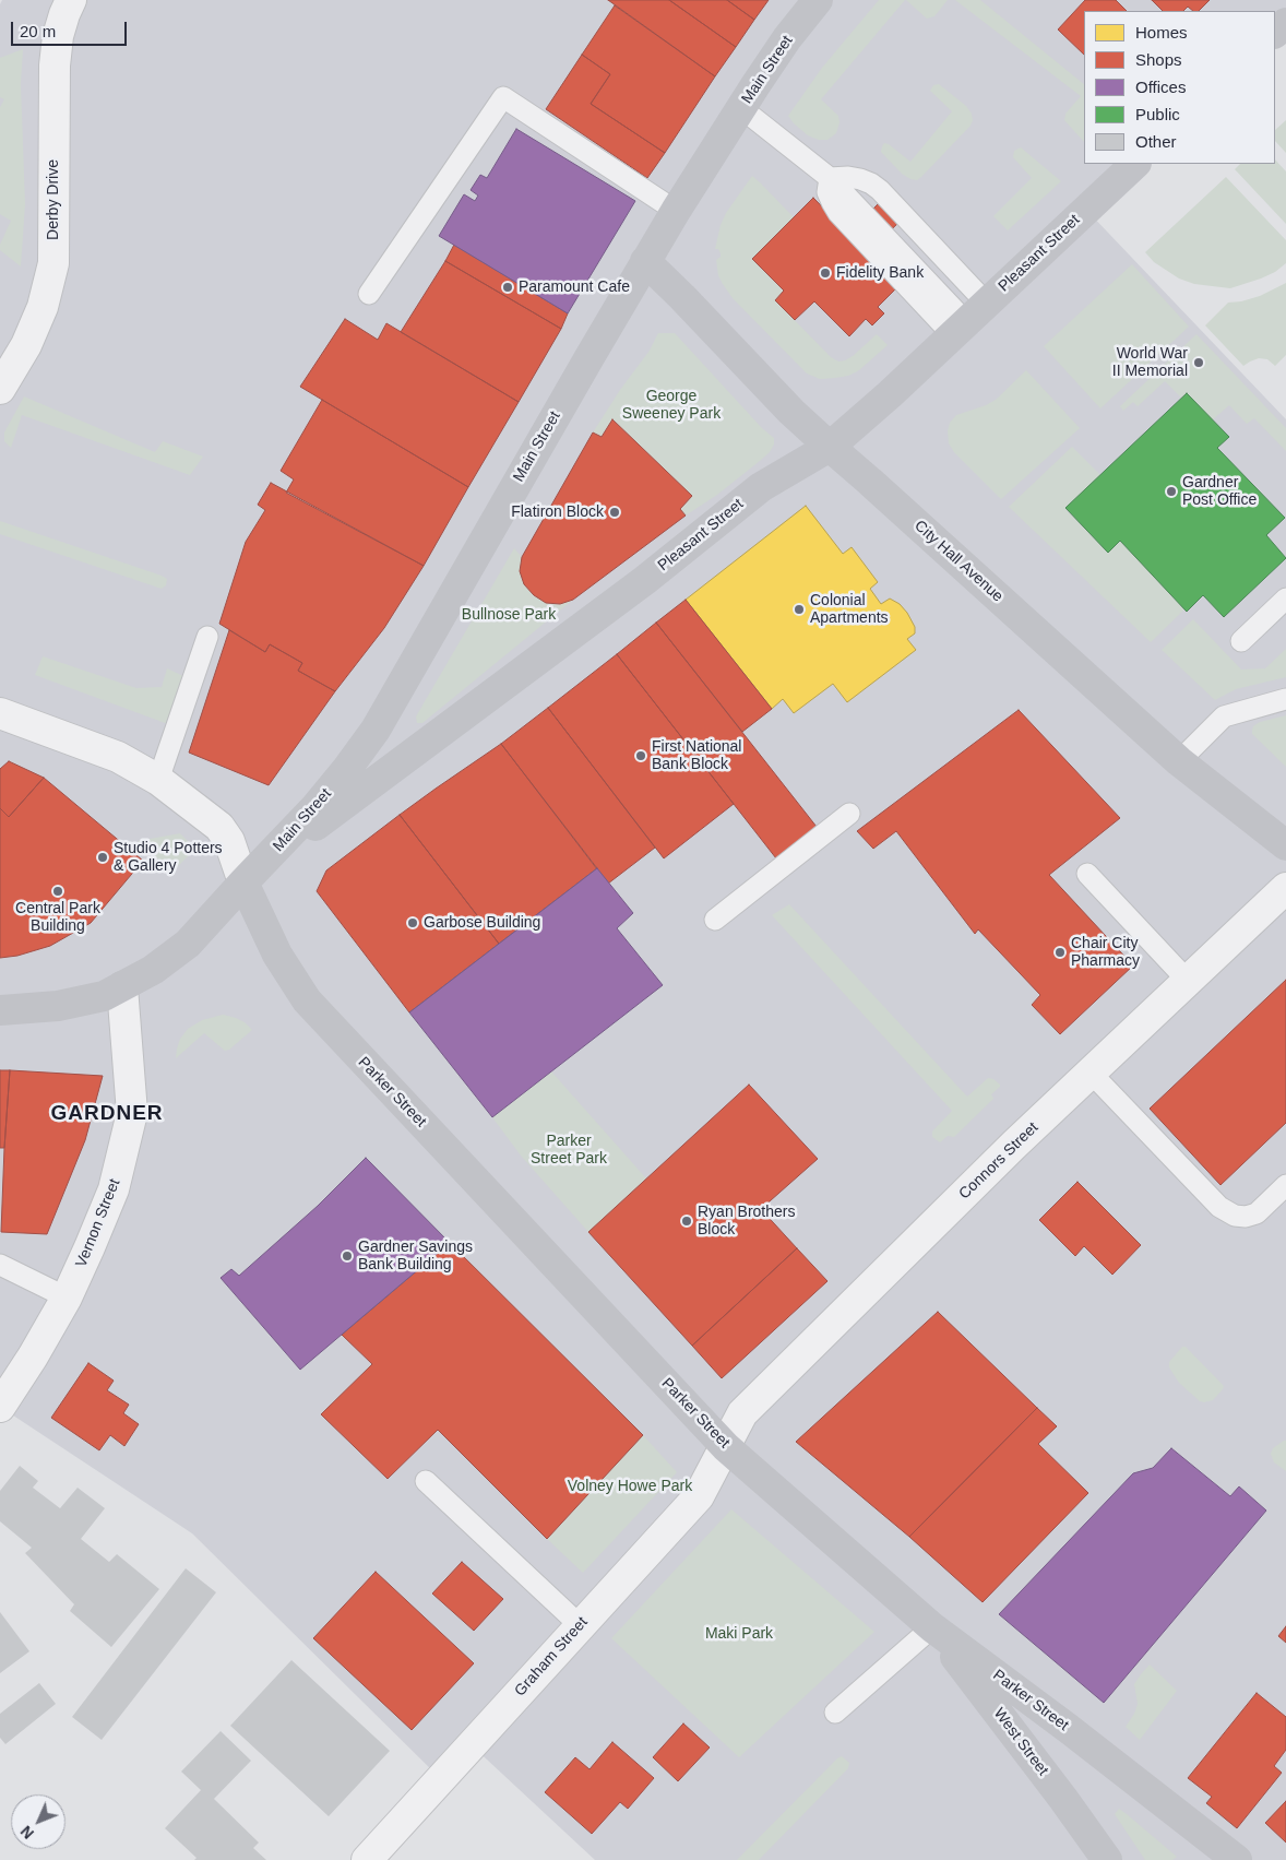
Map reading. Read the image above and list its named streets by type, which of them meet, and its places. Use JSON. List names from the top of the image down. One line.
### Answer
{"streets":{"main road":["Main Street","Pleasant Street","City Hall Avenue","Parker Street","West Street"],"street":["Derby Drive","Connors Street","Vernon Street","Graham Street"]},"crossings":[["Main Street","Pleasant Street"],["Main Street","City Hall Avenue"],["Main Street","Parker Street"],["Pleasant Street","City Hall Avenue"],["Pleasant Street","Parker Street"],["Parker Street","Connors Street"],["Parker Street","Graham Street"],["Parker Street","West Street"],["Connors Street","Graham Street"]],"districts":["GARDNER"],"parks":["George Sweeney Park","Bullnose Park","Parker Street Park","Volney Howe Park","Maki Park"],"places":["Fidelity Bank","Paramount Cafe","World War II Memorial","Gardner Post Office","Flatiron Block","Colonial Apartments","First National Bank Block","Studio 4 Potters & Gallery","Central Park Building","Garbose Building","Chair City Pharmacy","Ryan Brothers Block","Gardner Savings Bank Building"],"legend":["Homes","Shops","Offices","Public","Other"],"scale_bar":"20 m","north":"bottom left"}
